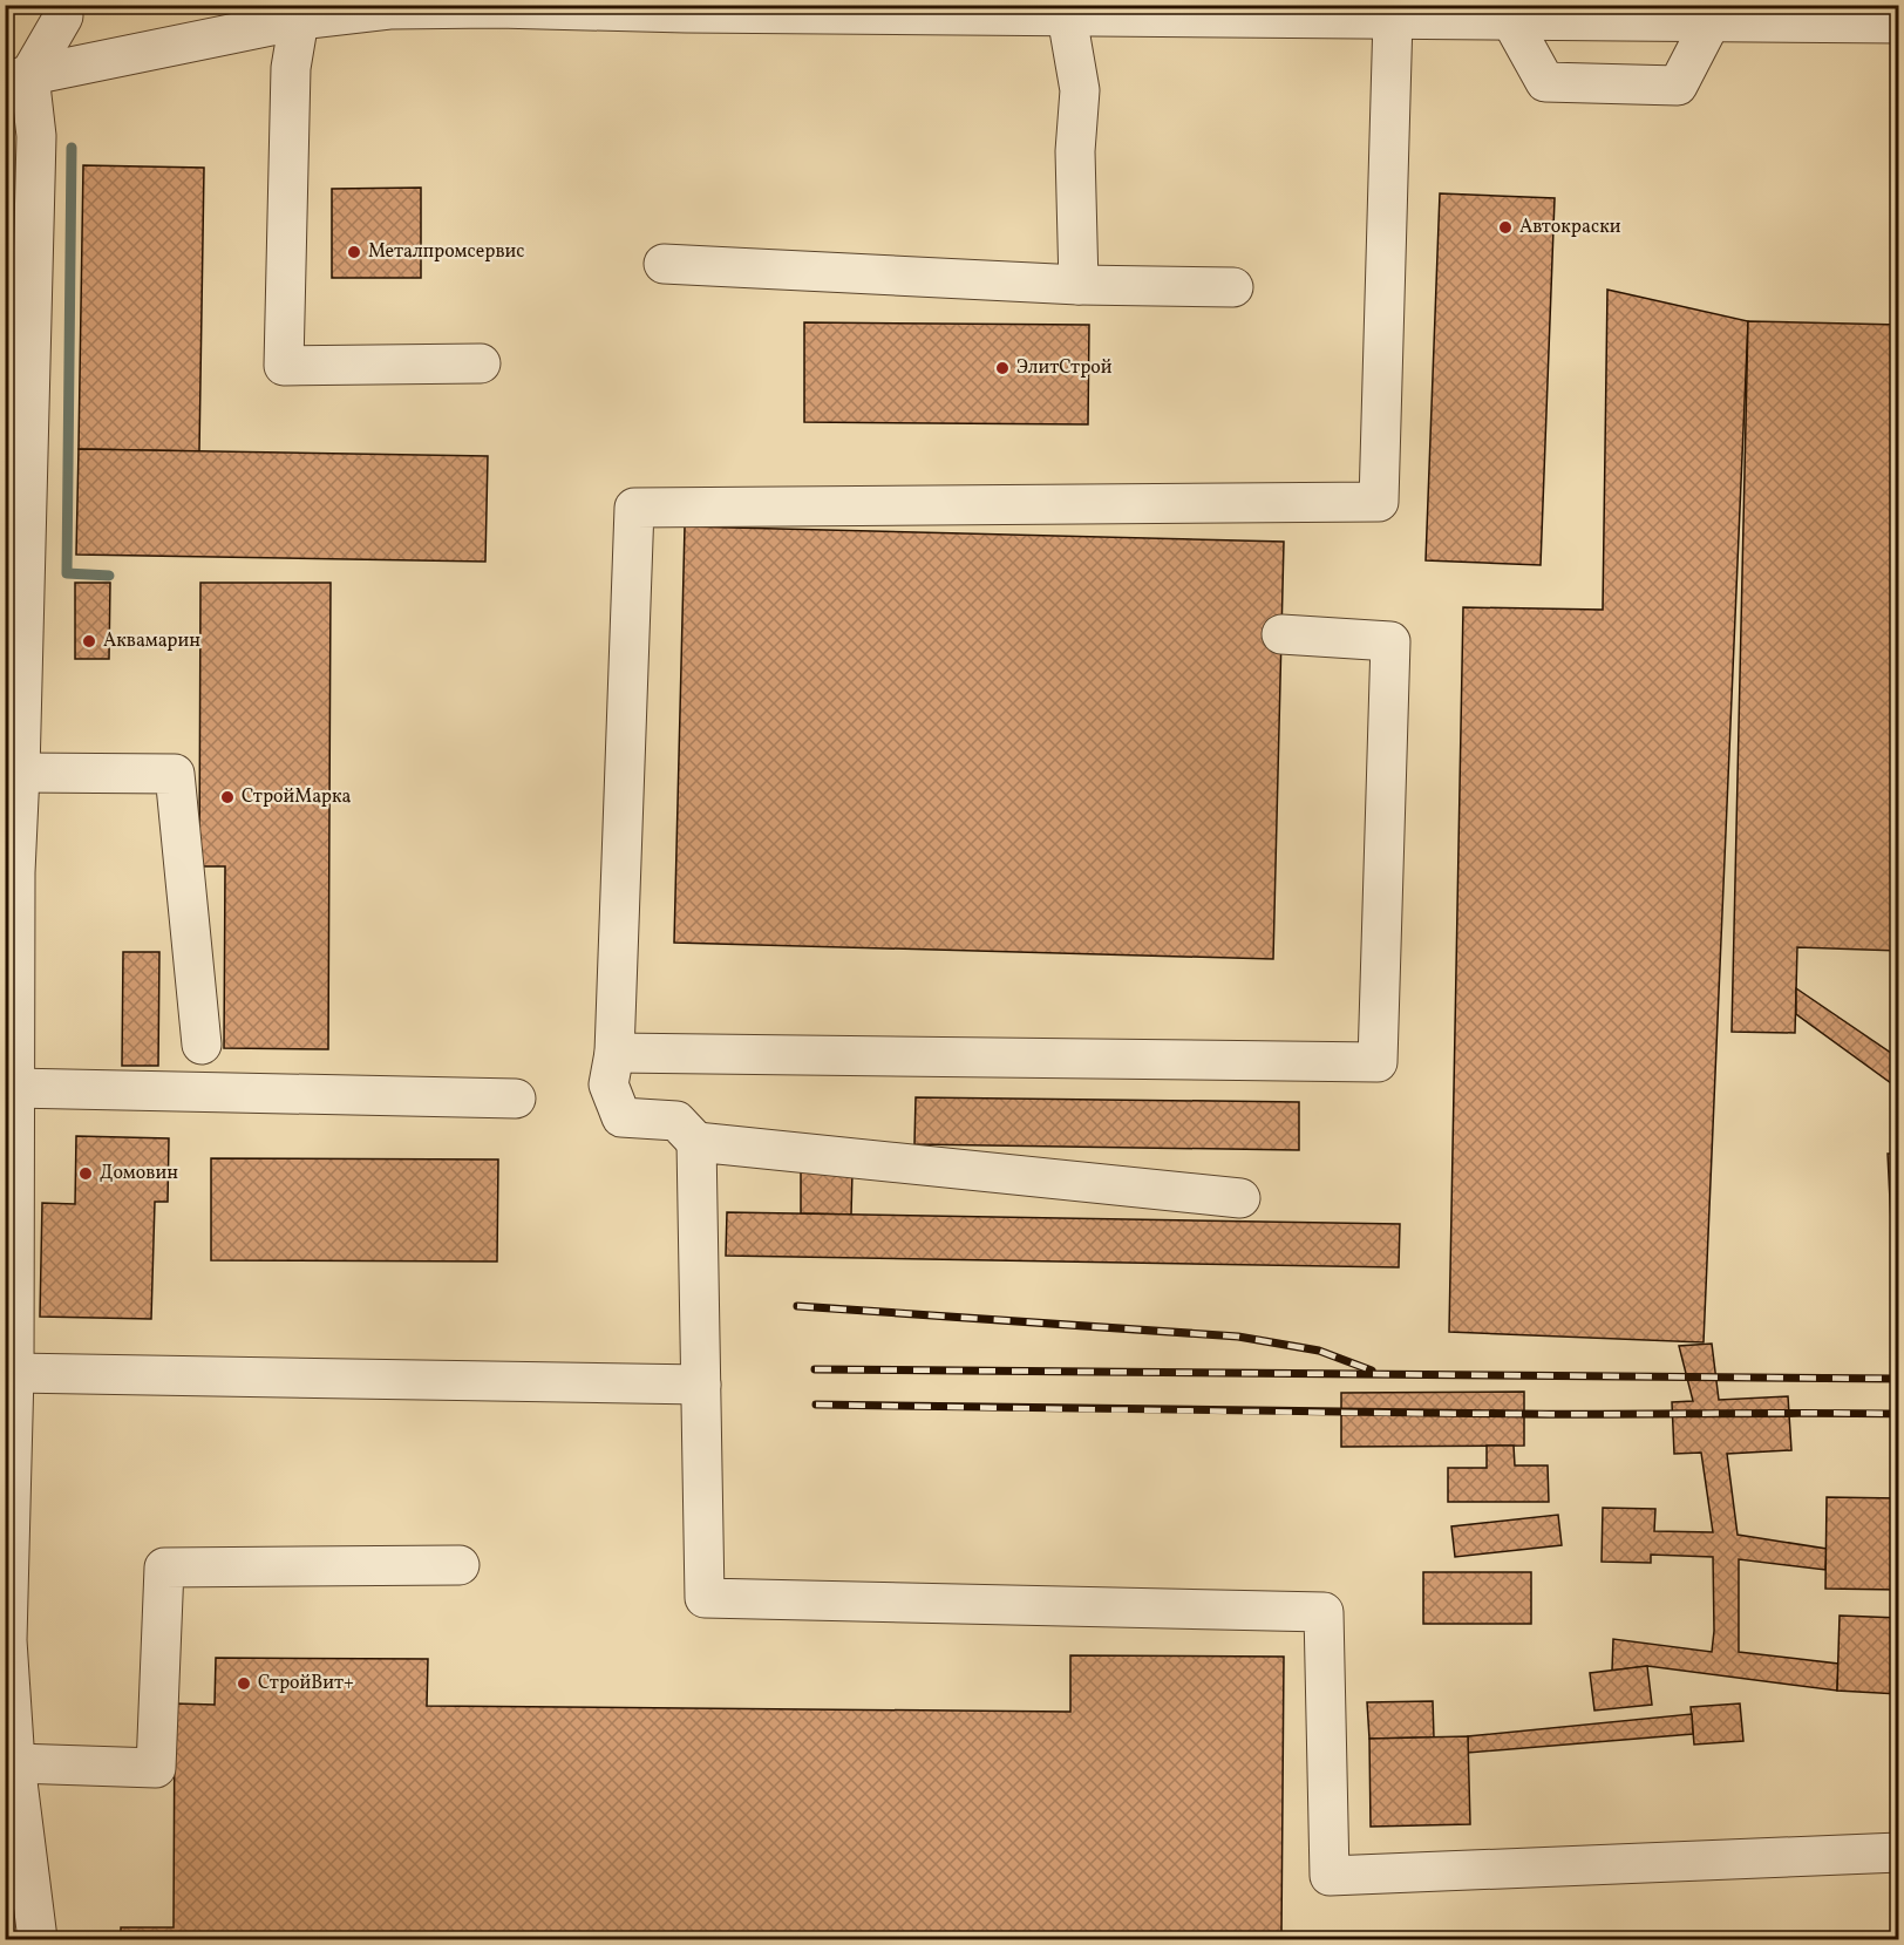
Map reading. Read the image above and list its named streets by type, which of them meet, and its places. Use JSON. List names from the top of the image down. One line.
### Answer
{"places":["Автокраски","Металпромсервис","ЭлитСтрой","Аквамарин","СтройМарка","Домовин","СтройВит+"]}
